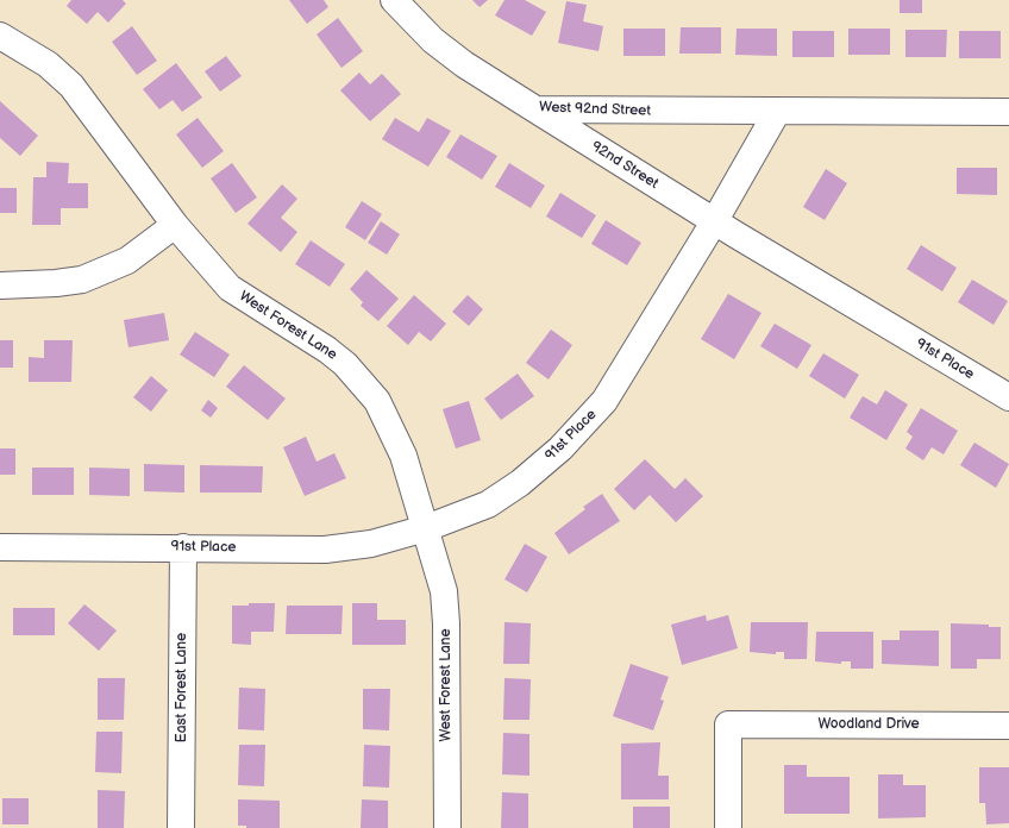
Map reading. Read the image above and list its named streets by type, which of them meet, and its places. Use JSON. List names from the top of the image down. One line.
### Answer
{"streets":{"street":["West 92nd Street","92nd Street","West Forest Lane","91st Place","East Forest Lane","Woodland Drive"]},"crossings":[["West 92nd Street","92nd Street"],["92nd Street","91st Place"],["West Forest Lane","91st Place"],["91st Place","East Forest Lane"]]}
